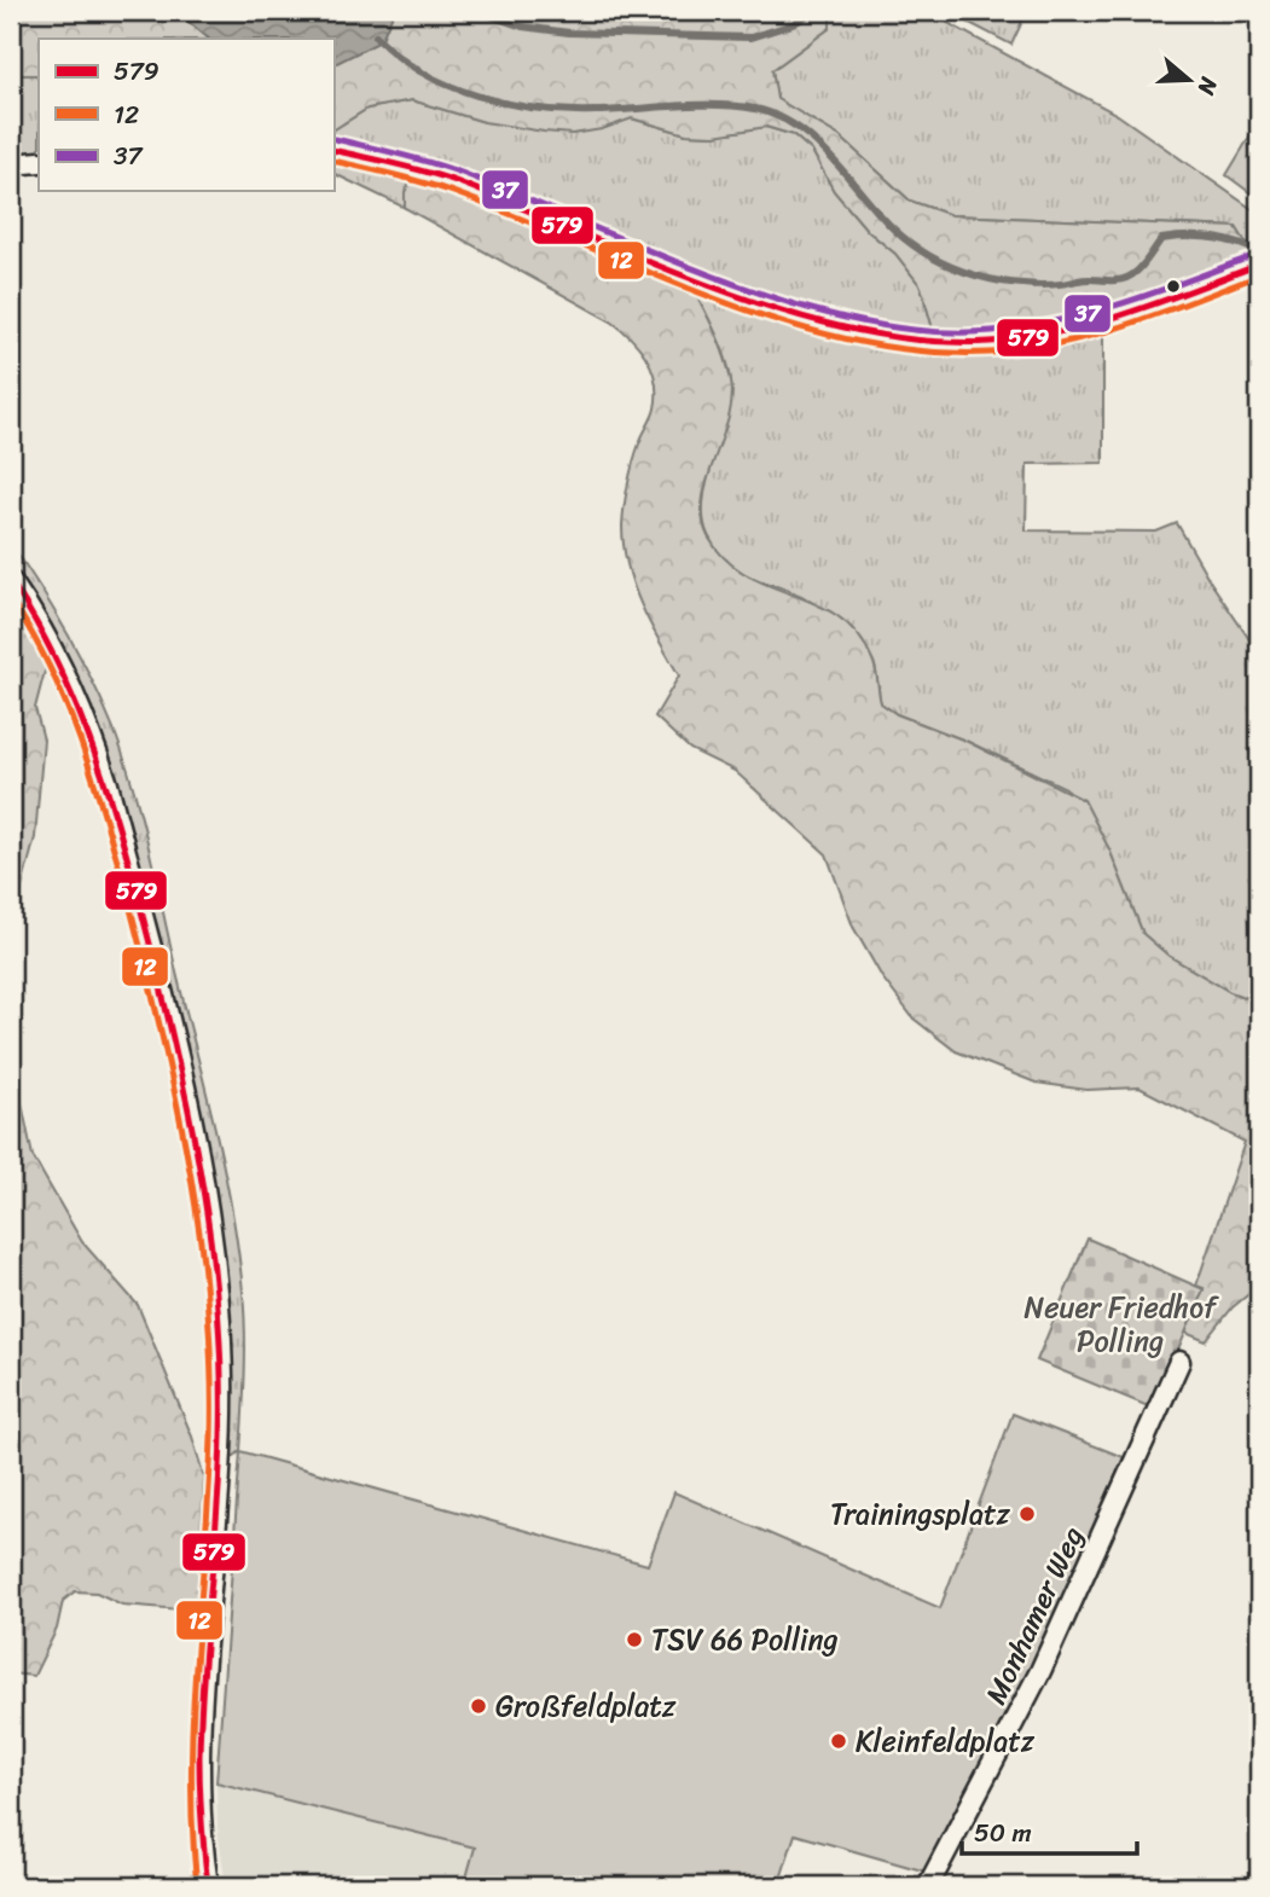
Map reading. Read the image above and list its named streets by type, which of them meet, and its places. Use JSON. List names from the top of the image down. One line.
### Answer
{"streets":{"street":["Monhamer Weg"]},"parks":["Neuer Friedhof Polling"],"places":["Trainingsplatz","TSV 66 Polling","Großfeldplatz","Kleinfeldplatz"],"lines":["transit line 37","transit line 579","transit line 12"],"legend":["579","12","37"],"scale_bar":"50 m","north":"right"}
